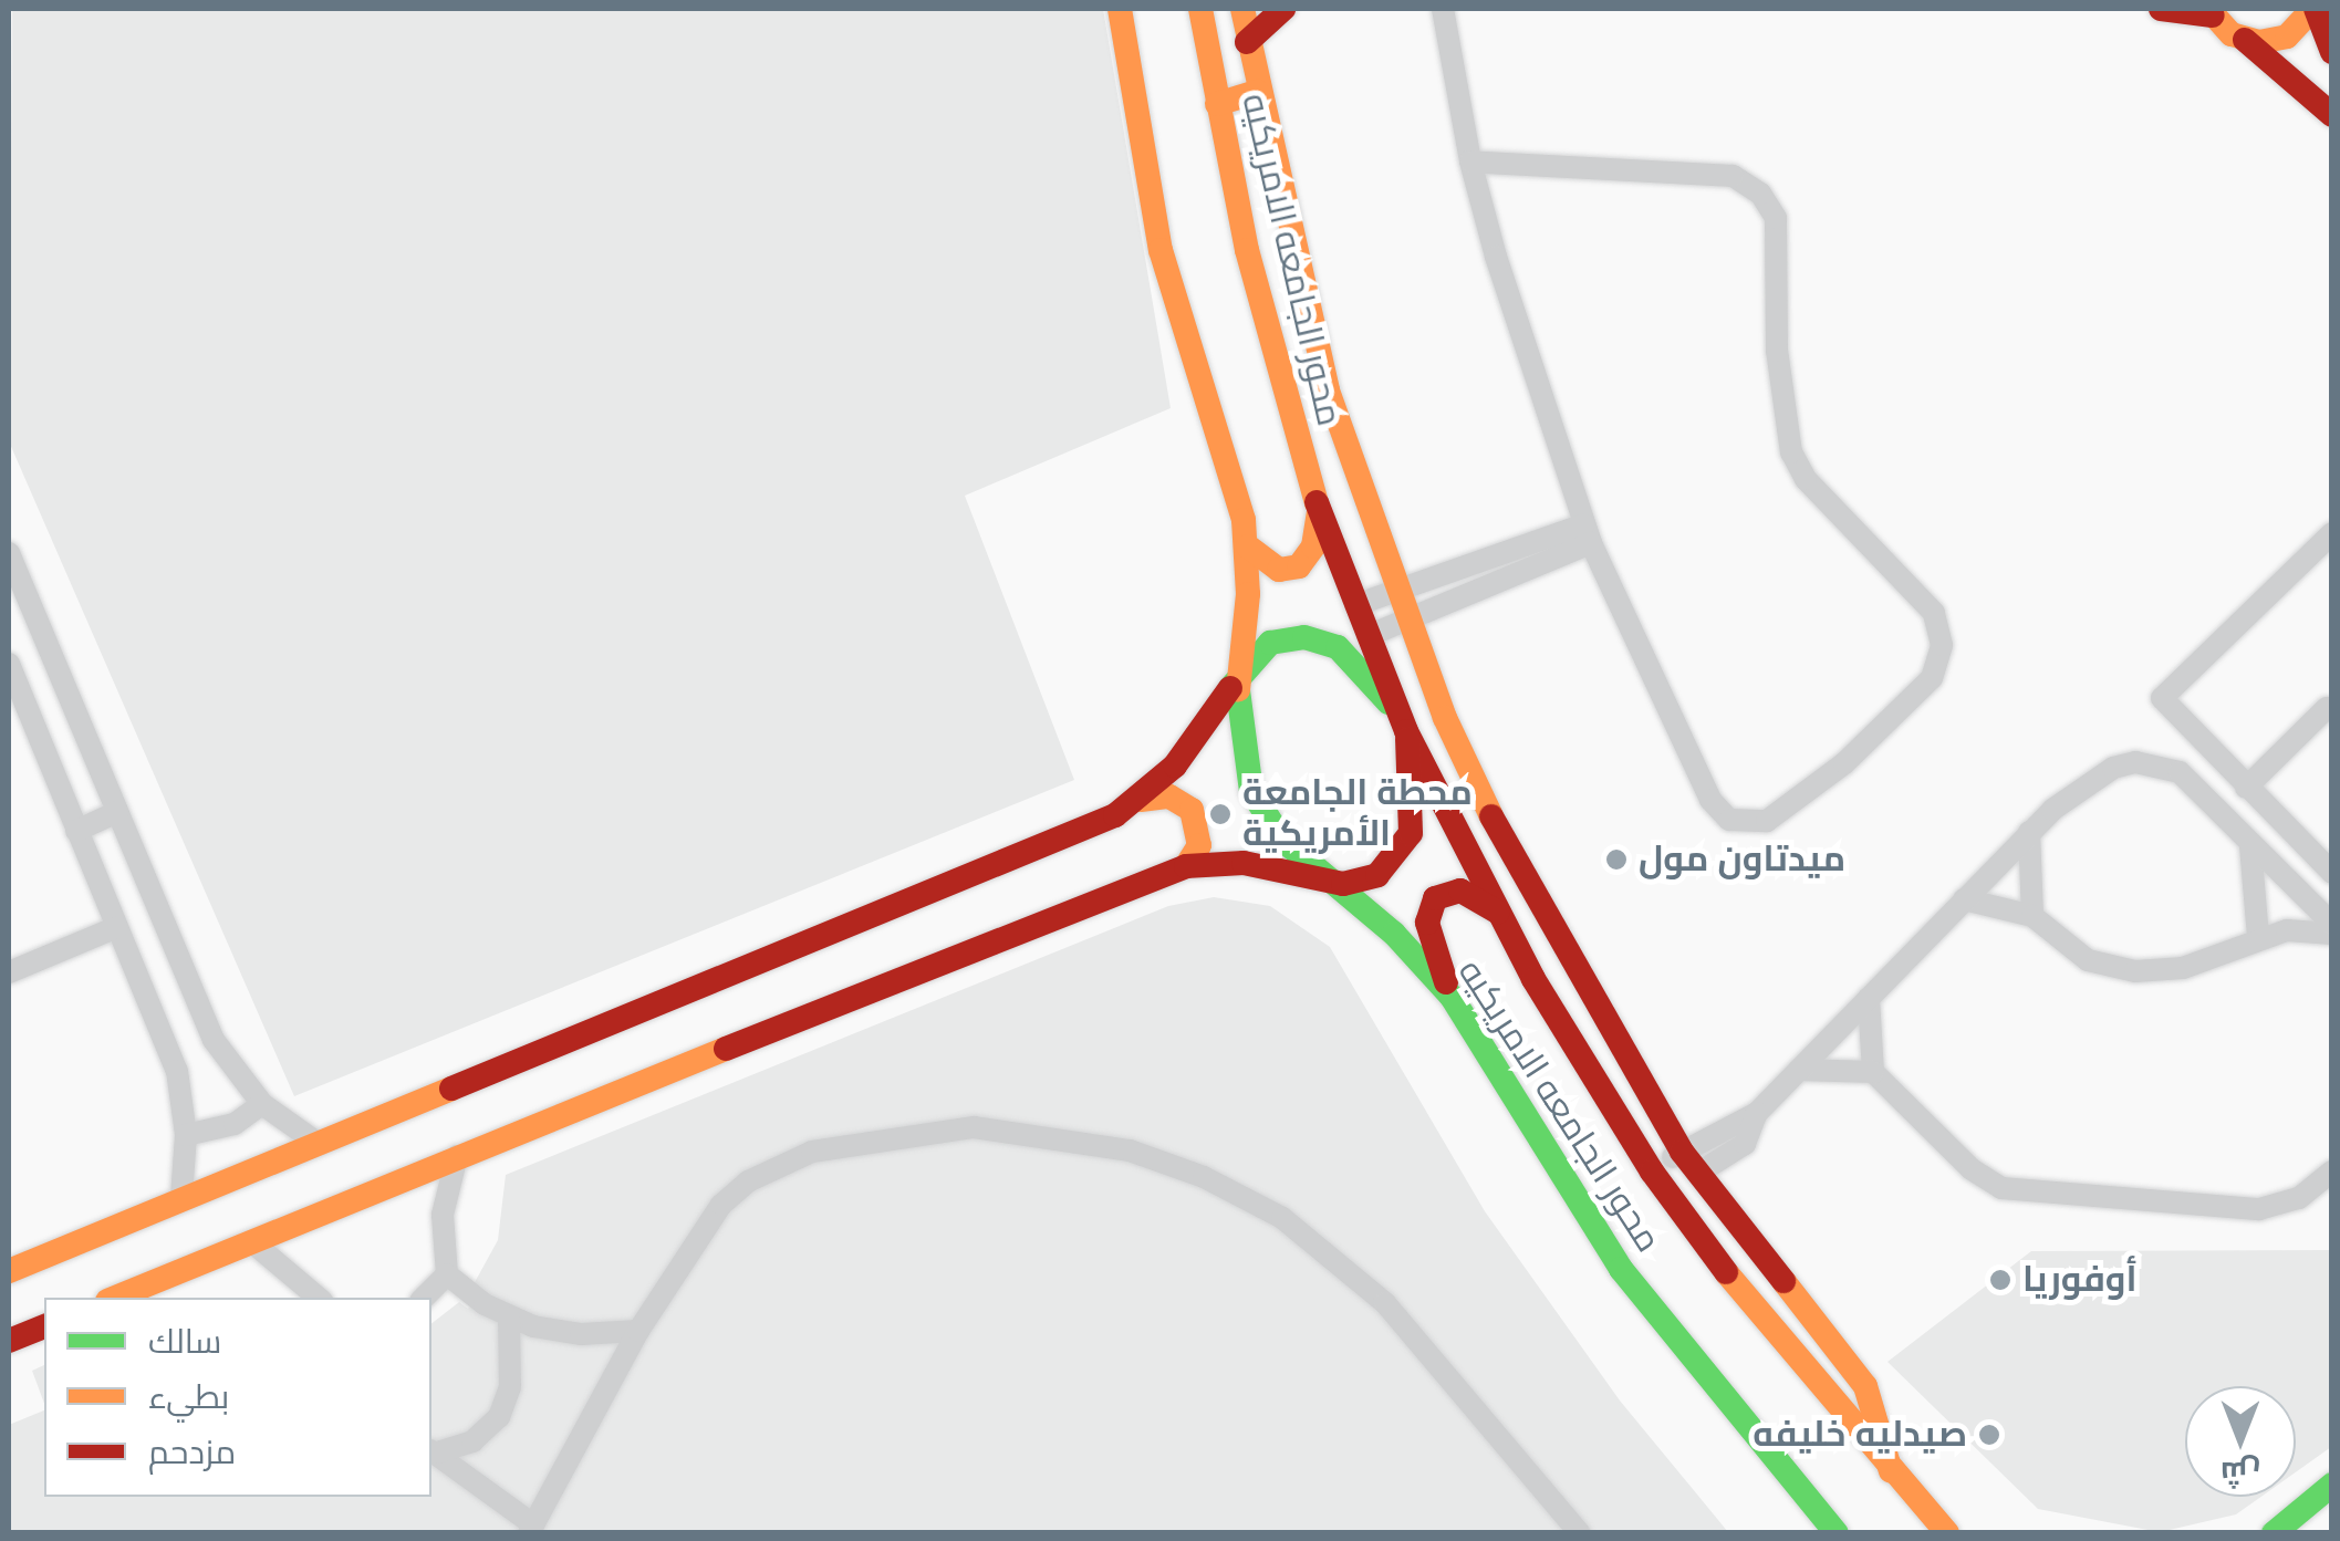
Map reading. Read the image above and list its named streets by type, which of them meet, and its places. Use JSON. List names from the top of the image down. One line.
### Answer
{"streets":{"main road":["محور الجامعه الامريكيه"]},"places":["محطة الجامعة الأمريكية","ميدتاون مول","أوفوريا","صيدليه خليفه"],"legend":["سالك","بطيء","مزدحم"],"north":"bottom"}
